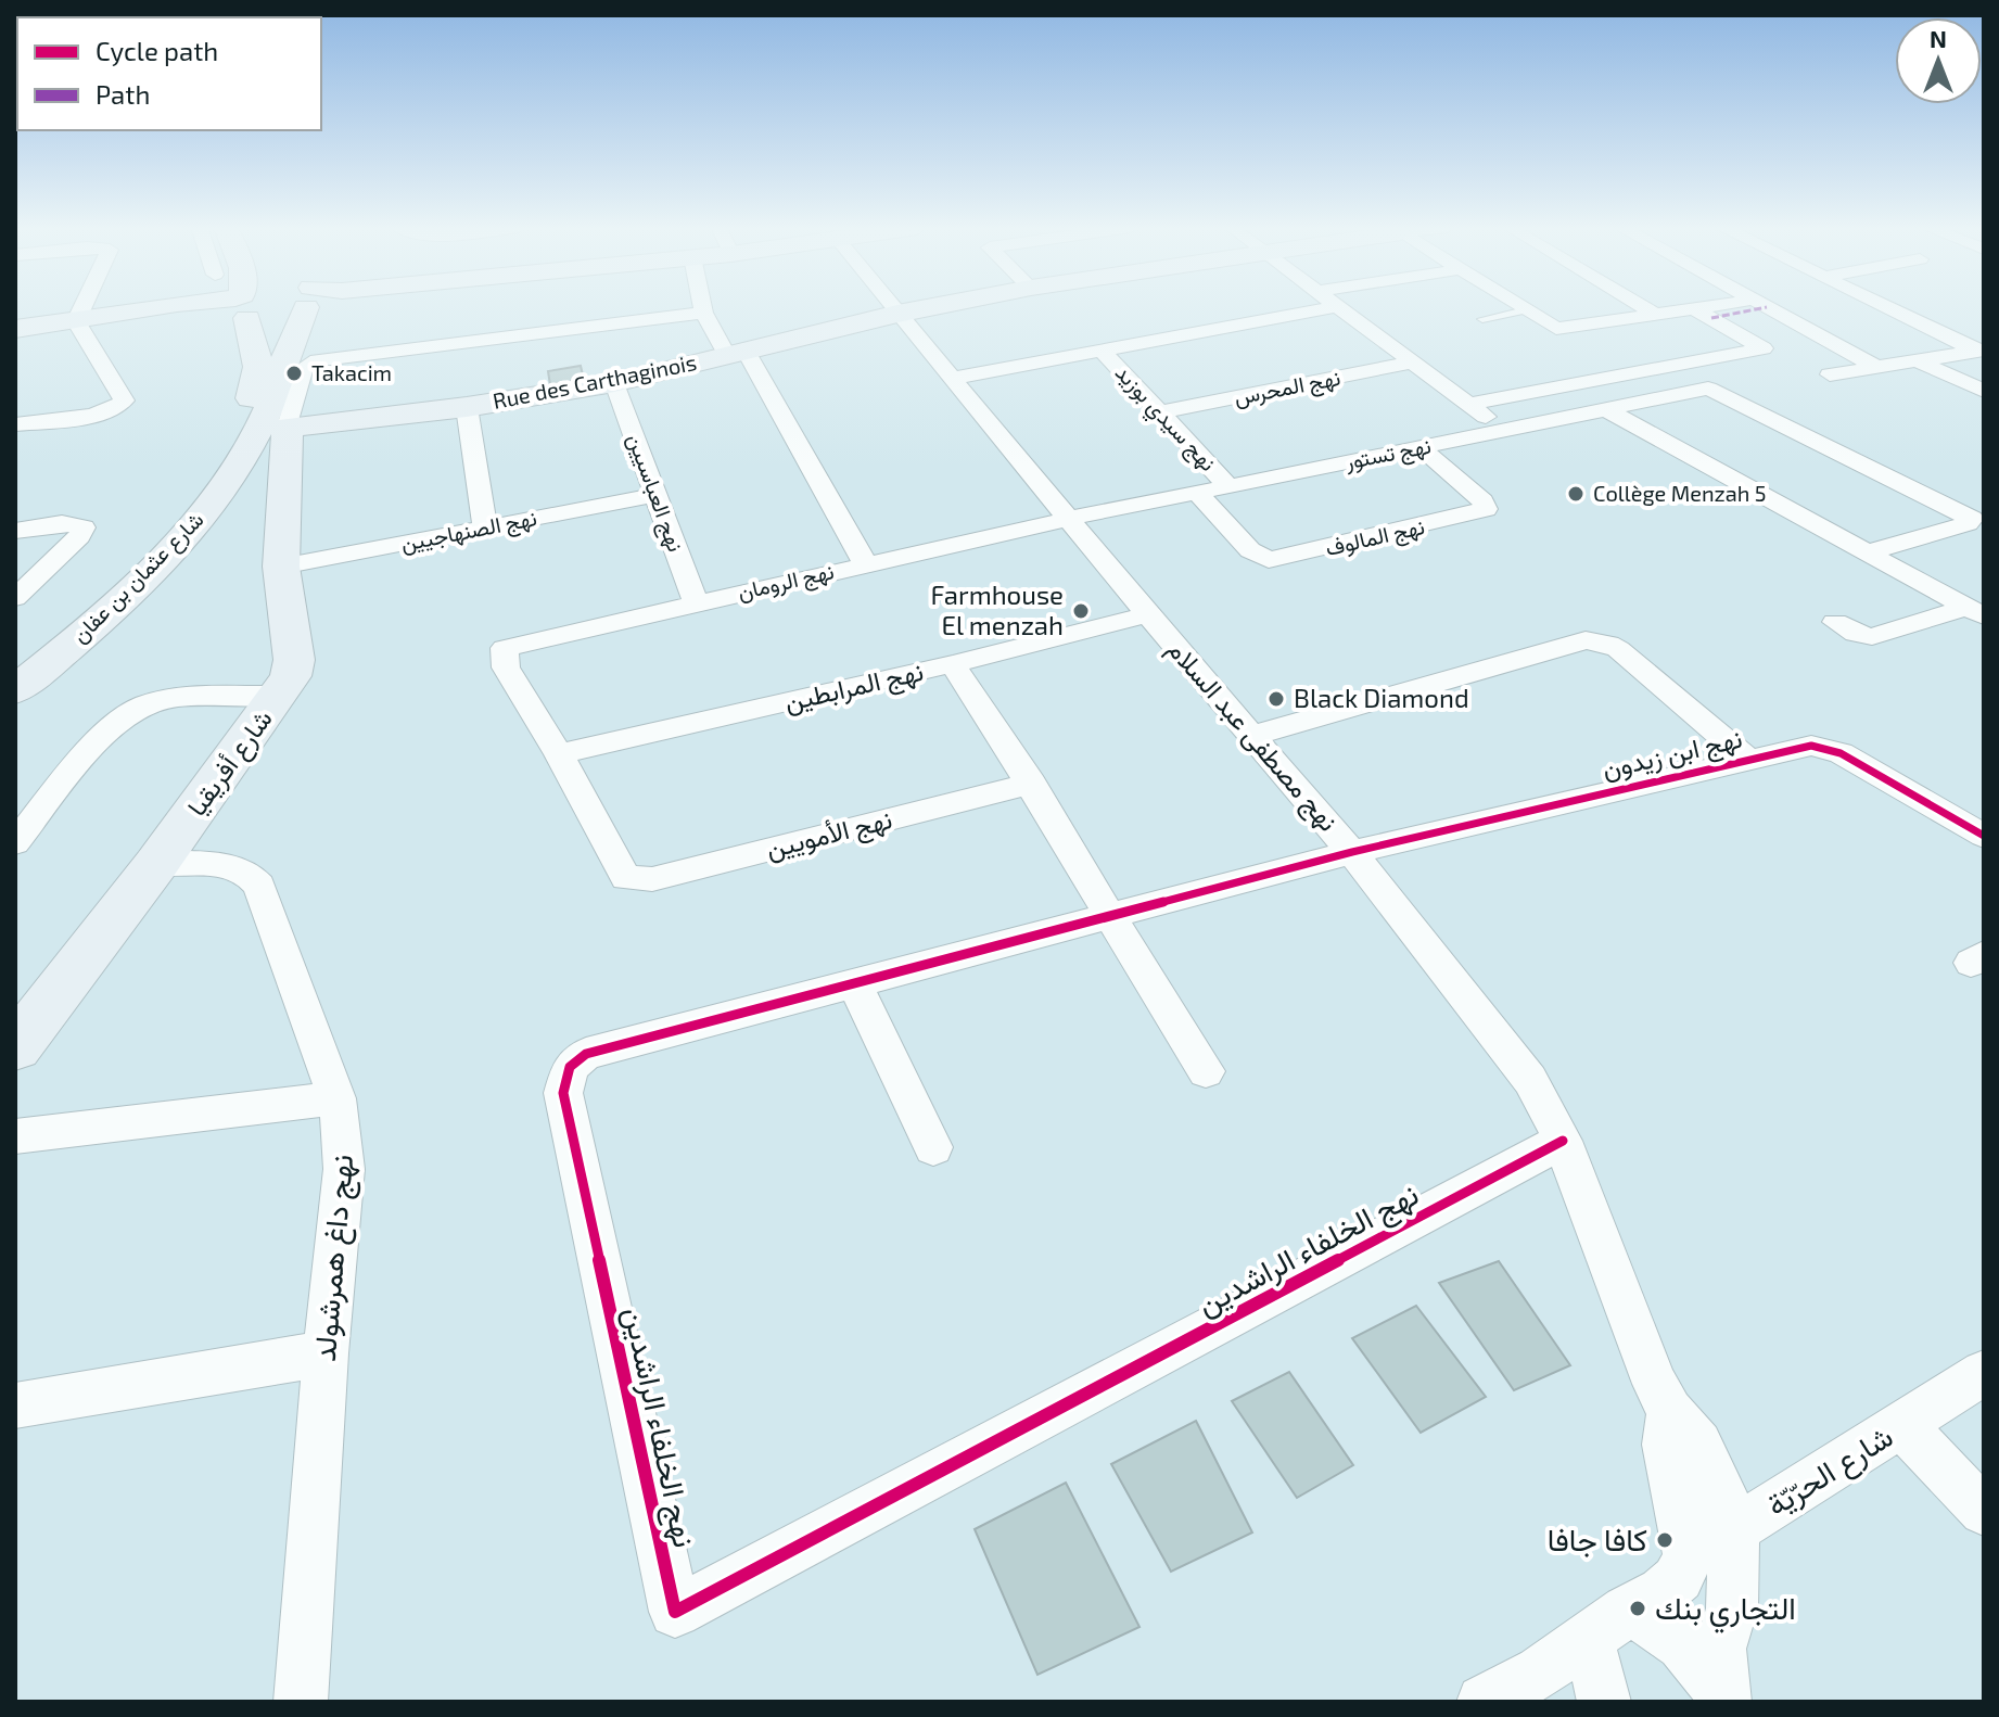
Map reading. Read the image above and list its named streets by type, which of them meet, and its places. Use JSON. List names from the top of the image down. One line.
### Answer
{"streets":{"main road":["Rue des Carthaginois","شارع عثمان بن عفان","شارع أفريقيا"],"street":["نهج المحرس","نهج سيدي بوزيد","نهج تستور","نهج العباسيين","نهج الصنهاجيين","نهج المالوف","نهج الرومان","نهج المرابطين","نهج مصطفى عبد السلام","نهج ابن زيدون","نهج الأمويين","نهج الخلفاء الراشدين","نهج داغ همرشولد","شارع الحرّيّة"]},"crossings":[["Rue des Carthaginois","نهج العباسيين"],["Rue des Carthaginois","نهج مصطفى عبد السلام"],["Rue des Carthaginois","شارع أفريقيا"],["نهج المحرس","نهج سيدي بوزيد"],["نهج سيدي بوزيد","نهج تستور"],["نهج تستور","نهج المالوف"],["نهج تستور","نهج الرومان"],["نهج تستور","نهج مصطفى عبد السلام"],["نهج العباسيين","نهج الصنهاجيين"],["نهج العباسيين","نهج الرومان"],["نهج الصنهاجيين","شارع أفريقيا"],["نهج الرومان","نهج المرابطين"],["نهج الرومان","نهج مصطفى عبد السلام"],["نهج الرومان","نهج الأمويين"],["نهج المرابطين","نهج مصطفى عبد السلام"],["نهج المرابطين","نهج الأمويين"],["نهج مصطفى عبد السلام","نهج ابن زيدون"],["نهج مصطفى عبد السلام","نهج الخلفاء الراشدين"],["نهج مصطفى عبد السلام","شارع الحرّيّة"],["نهج ابن زيدون","نهج الخلفاء الراشدين"],["شارع أفريقيا","نهج داغ همرشولد"]],"places":["Takacim","Collège Menzah 5","Farmhouse El menzah","Black Diamond","كافا جافا","التجاري بنك"],"legend":["Cycle path","Path"],"north":"top"}
